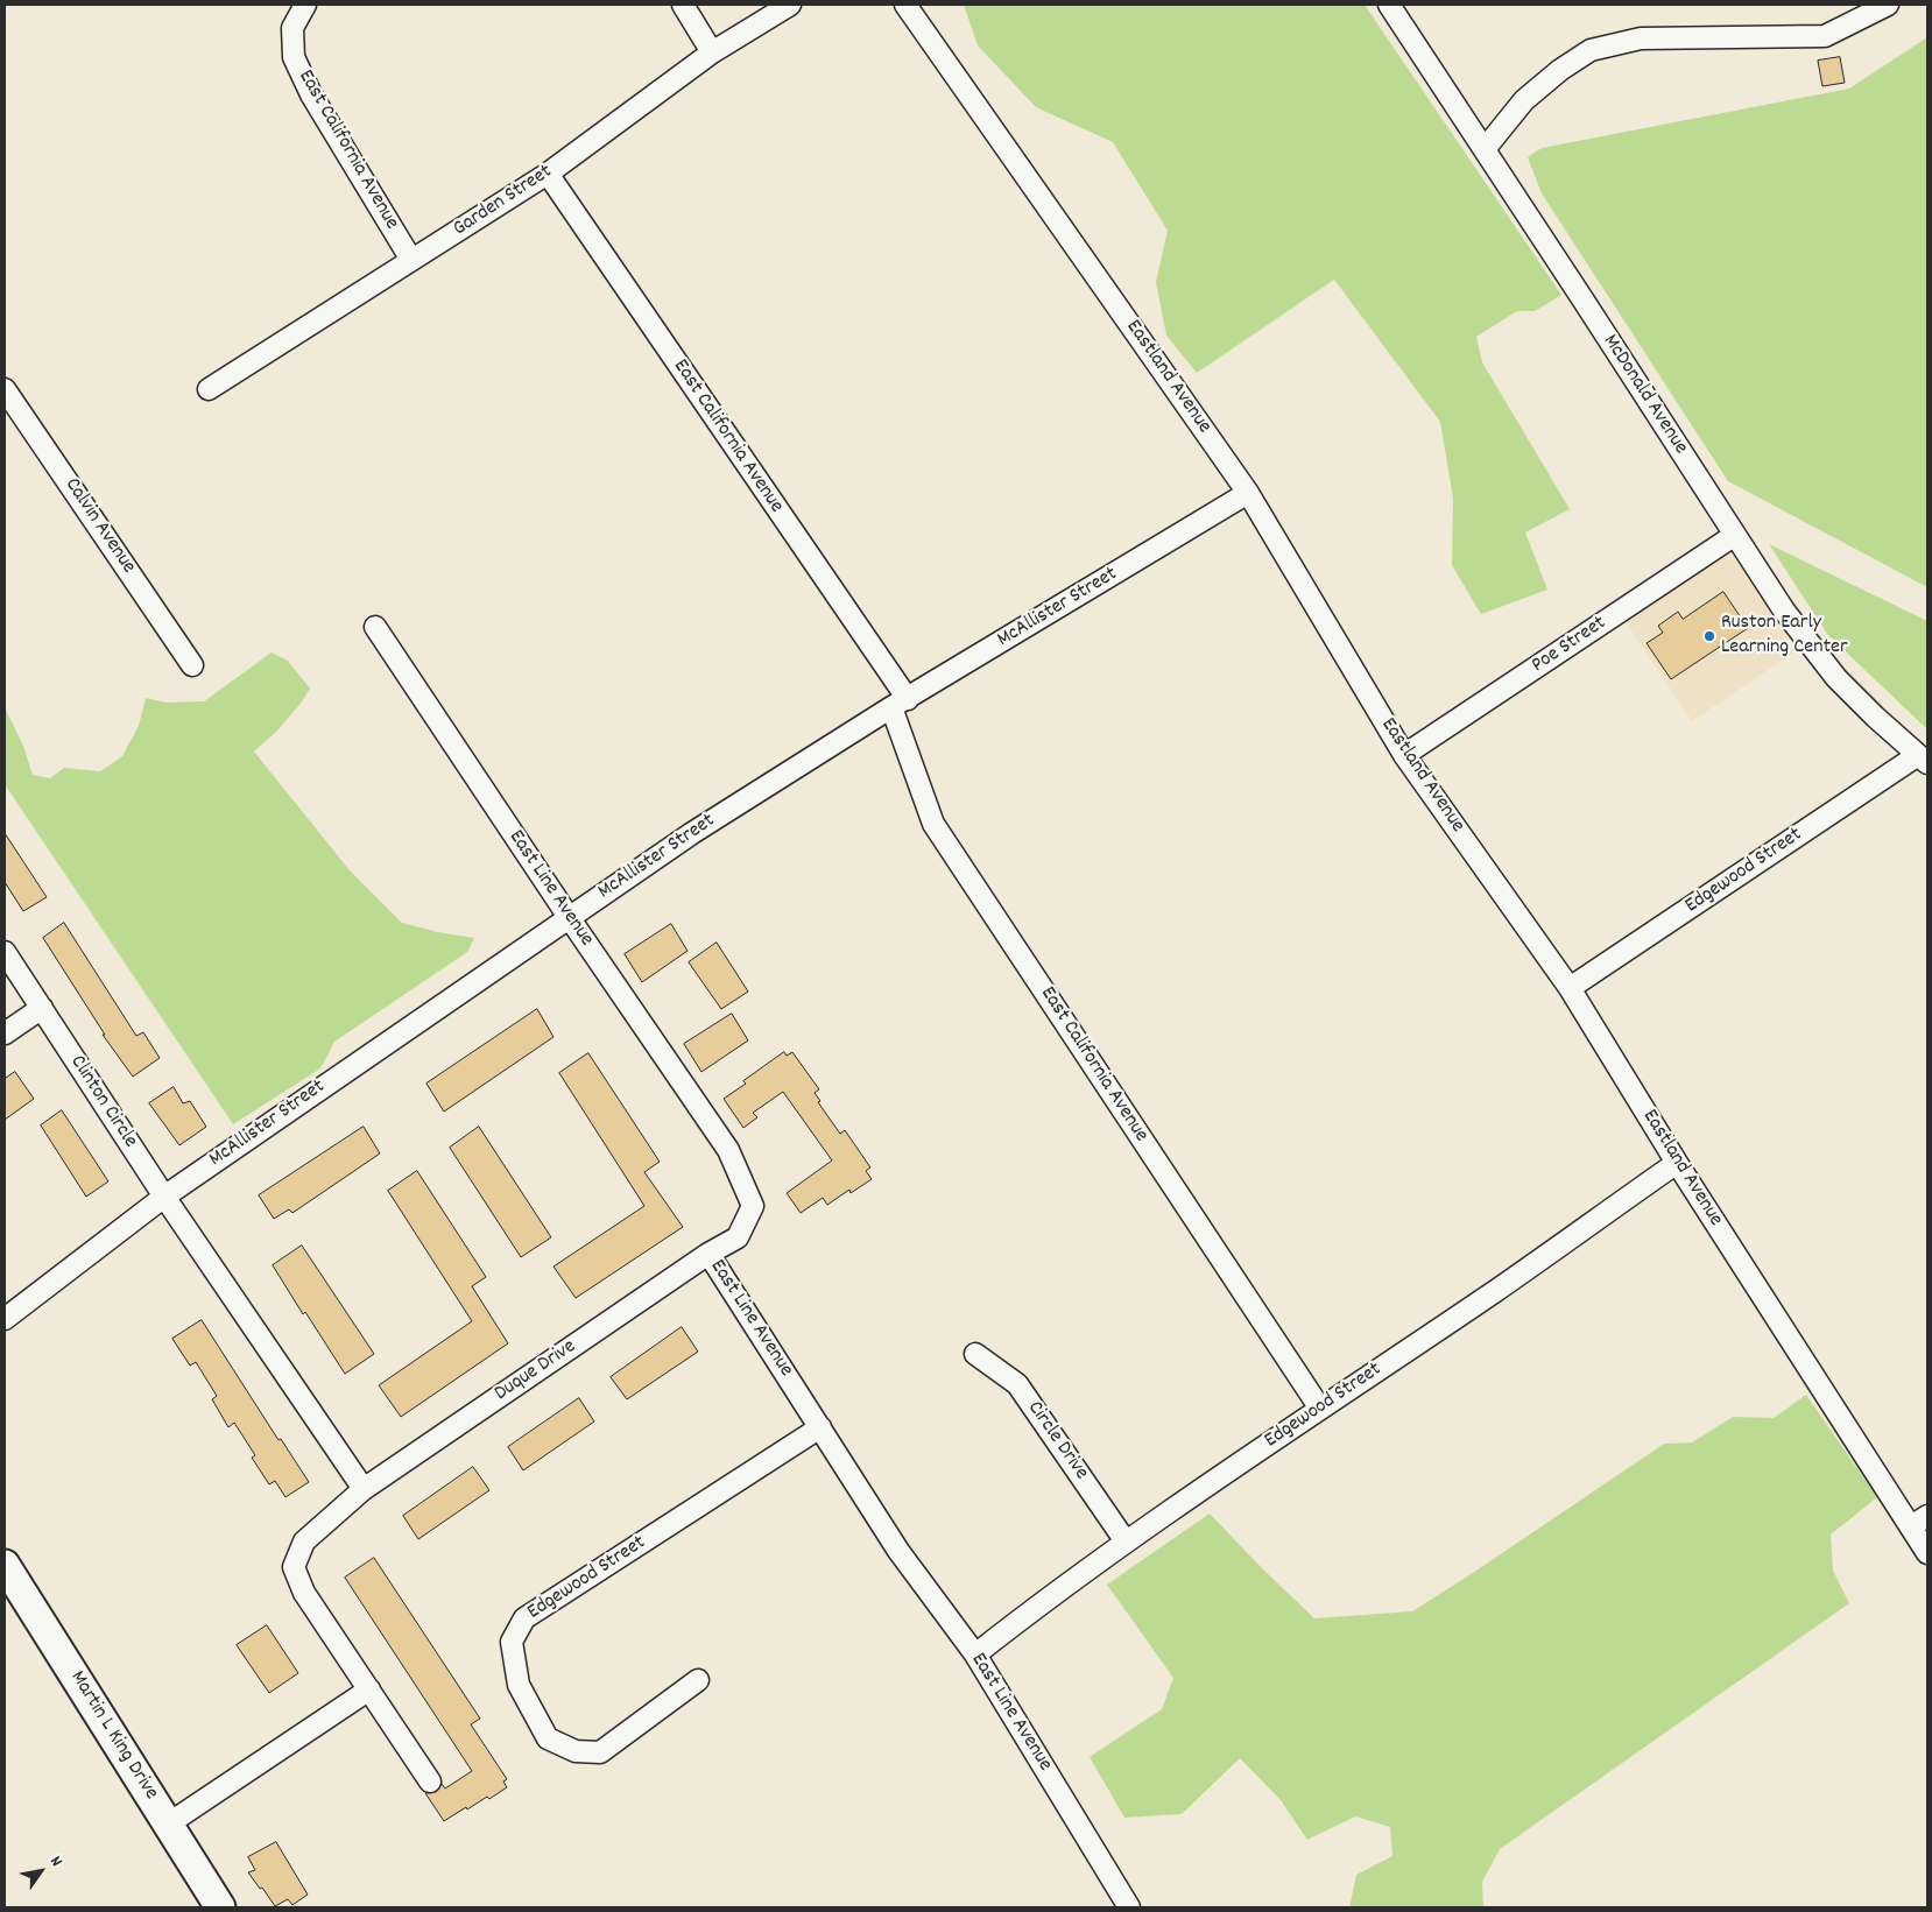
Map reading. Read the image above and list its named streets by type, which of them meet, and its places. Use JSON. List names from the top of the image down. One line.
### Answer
{"streets":{"main road":["Martin L King Drive"],"street":["East California Avenue","Garden Street","Eastland Avenue","McDonald Avenue","Calvin Avenue","McAllister Street","Poe Street","Edgewood Street","East Line Avenue","Clinton Circle","Duque Drive","Circle Drive"]},"crossings":[["East California Avenue","Garden Street"],["East California Avenue","McAllister Street"],["East California Avenue","Edgewood Street"],["Eastland Avenue","McAllister Street"],["Eastland Avenue","Poe Street"],["Eastland Avenue","Edgewood Street"],["McDonald Avenue","Poe Street"],["McDonald Avenue","Edgewood Street"],["McAllister Street","East Line Avenue"],["McAllister Street","Clinton Circle"],["Edgewood Street","East Line Avenue"],["Edgewood Street","Circle Drive"],["East Line Avenue","Duque Drive"]],"places":["Ruston Early Learning Center"],"north":"top right"}
